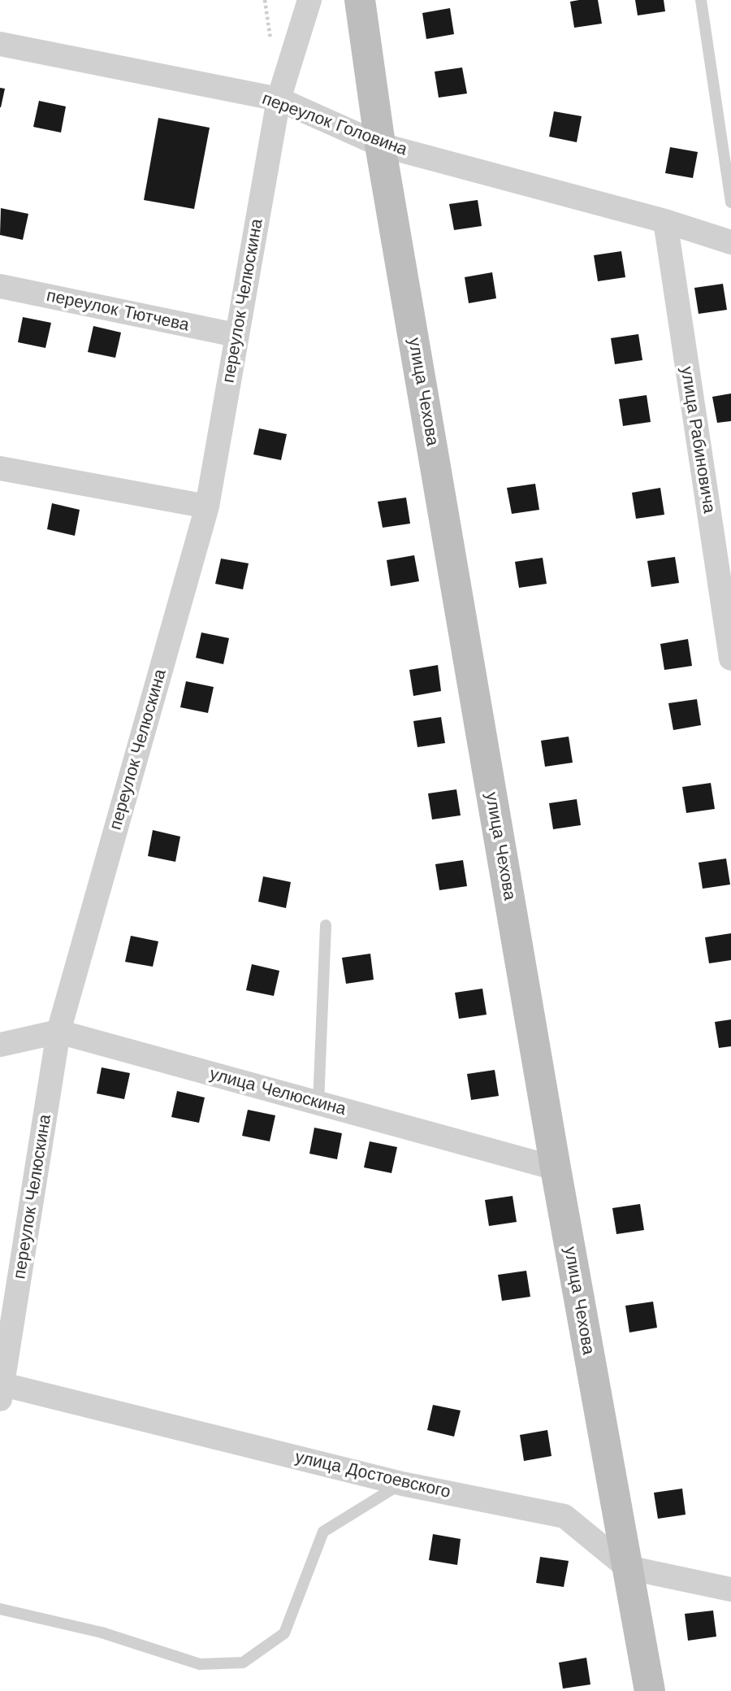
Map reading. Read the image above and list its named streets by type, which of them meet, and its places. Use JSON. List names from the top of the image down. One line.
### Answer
{"streets":{"street":["переулок Головина","переулок Челюскина","переулок Тютчева","улица Чехова","улица Рабиновича","улица Челюскина","улица Достоевского"]},"crossings":[["переулок Головина","переулок Челюскина"],["переулок Головина","улица Чехова"],["переулок Головина","улица Рабиновича"],["переулок Челюскина","переулок Тютчева"],["переулок Челюскина","улица Челюскина"],["переулок Челюскина","улица Достоевского"],["улица Чехова","улица Челюскина"],["улица Чехова","улица Достоевского"]]}
